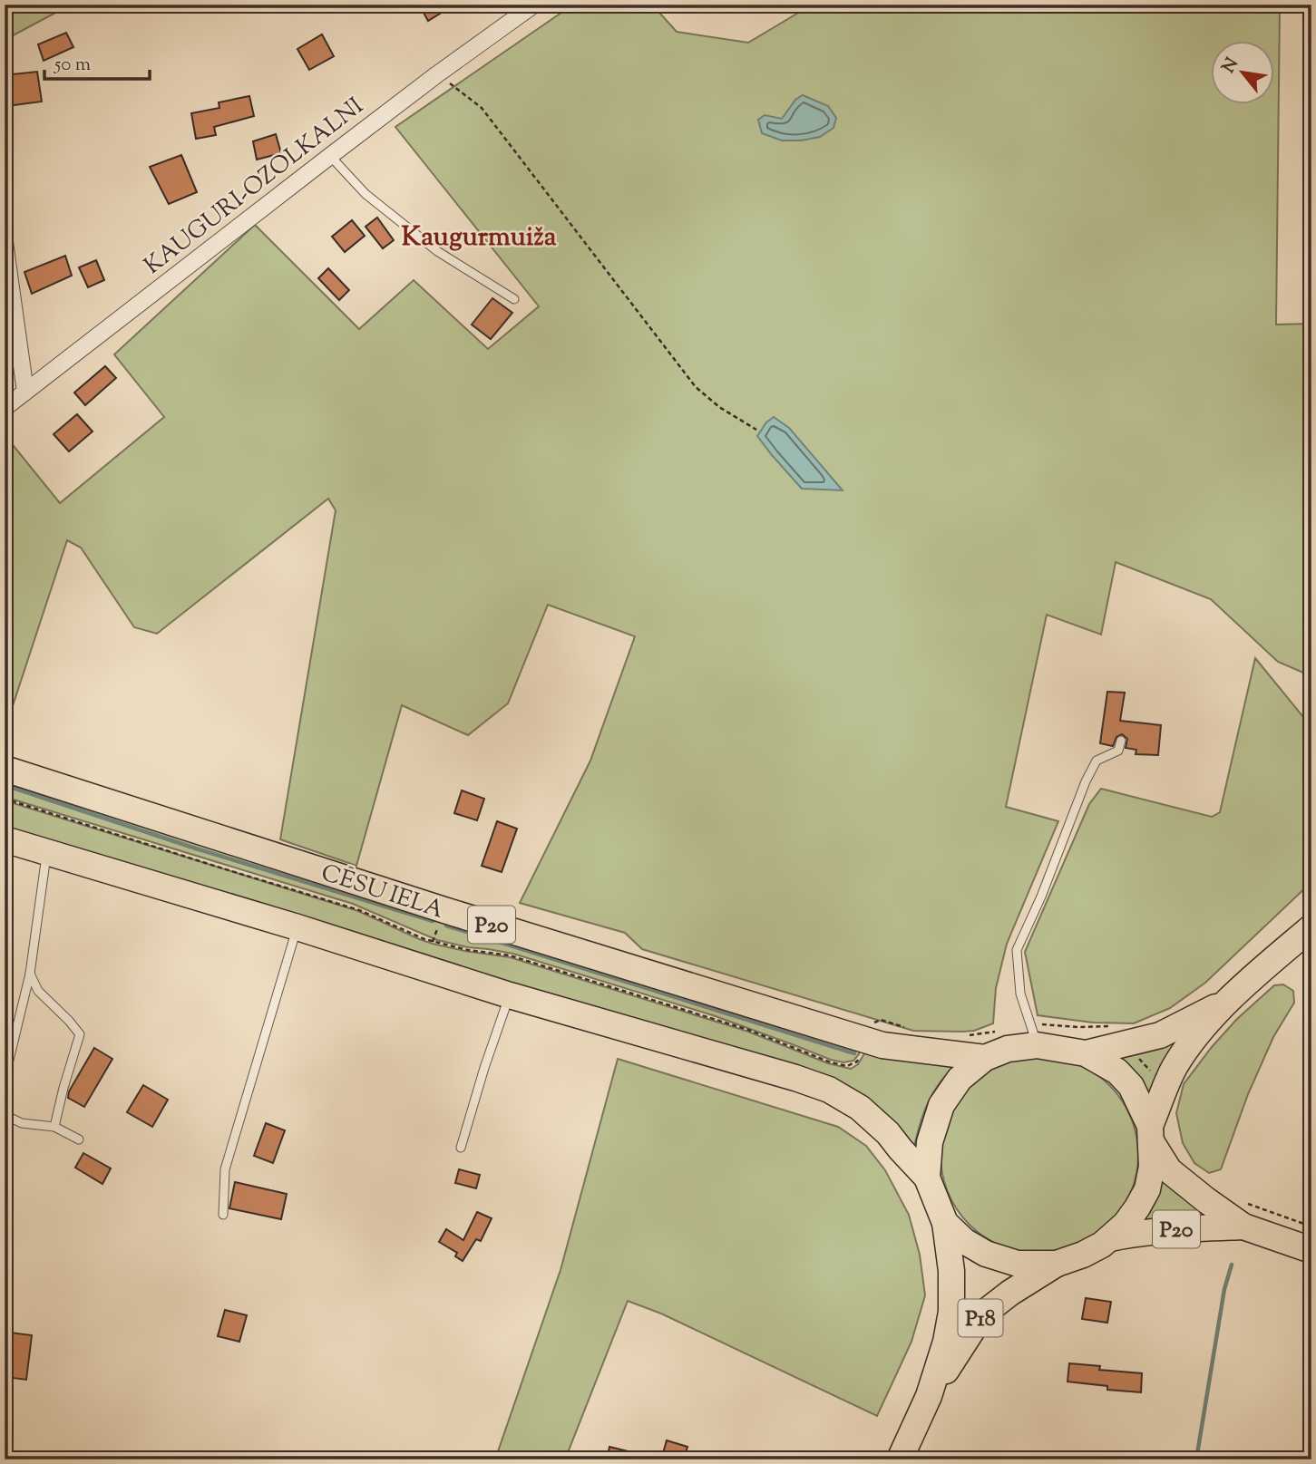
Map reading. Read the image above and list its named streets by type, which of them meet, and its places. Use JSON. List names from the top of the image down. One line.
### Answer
{"streets":{"main road":["CĒSU IELA","P20","P18"],"street":["KAUGURI-OZOLKALNI"]},"crossings":[["CĒSU IELA","P20"],["CĒSU IELA","P18"],["P20","P18"]],"districts":["Kaugurmuiža"],"scale_bar":"50 m","north":"top left"}
